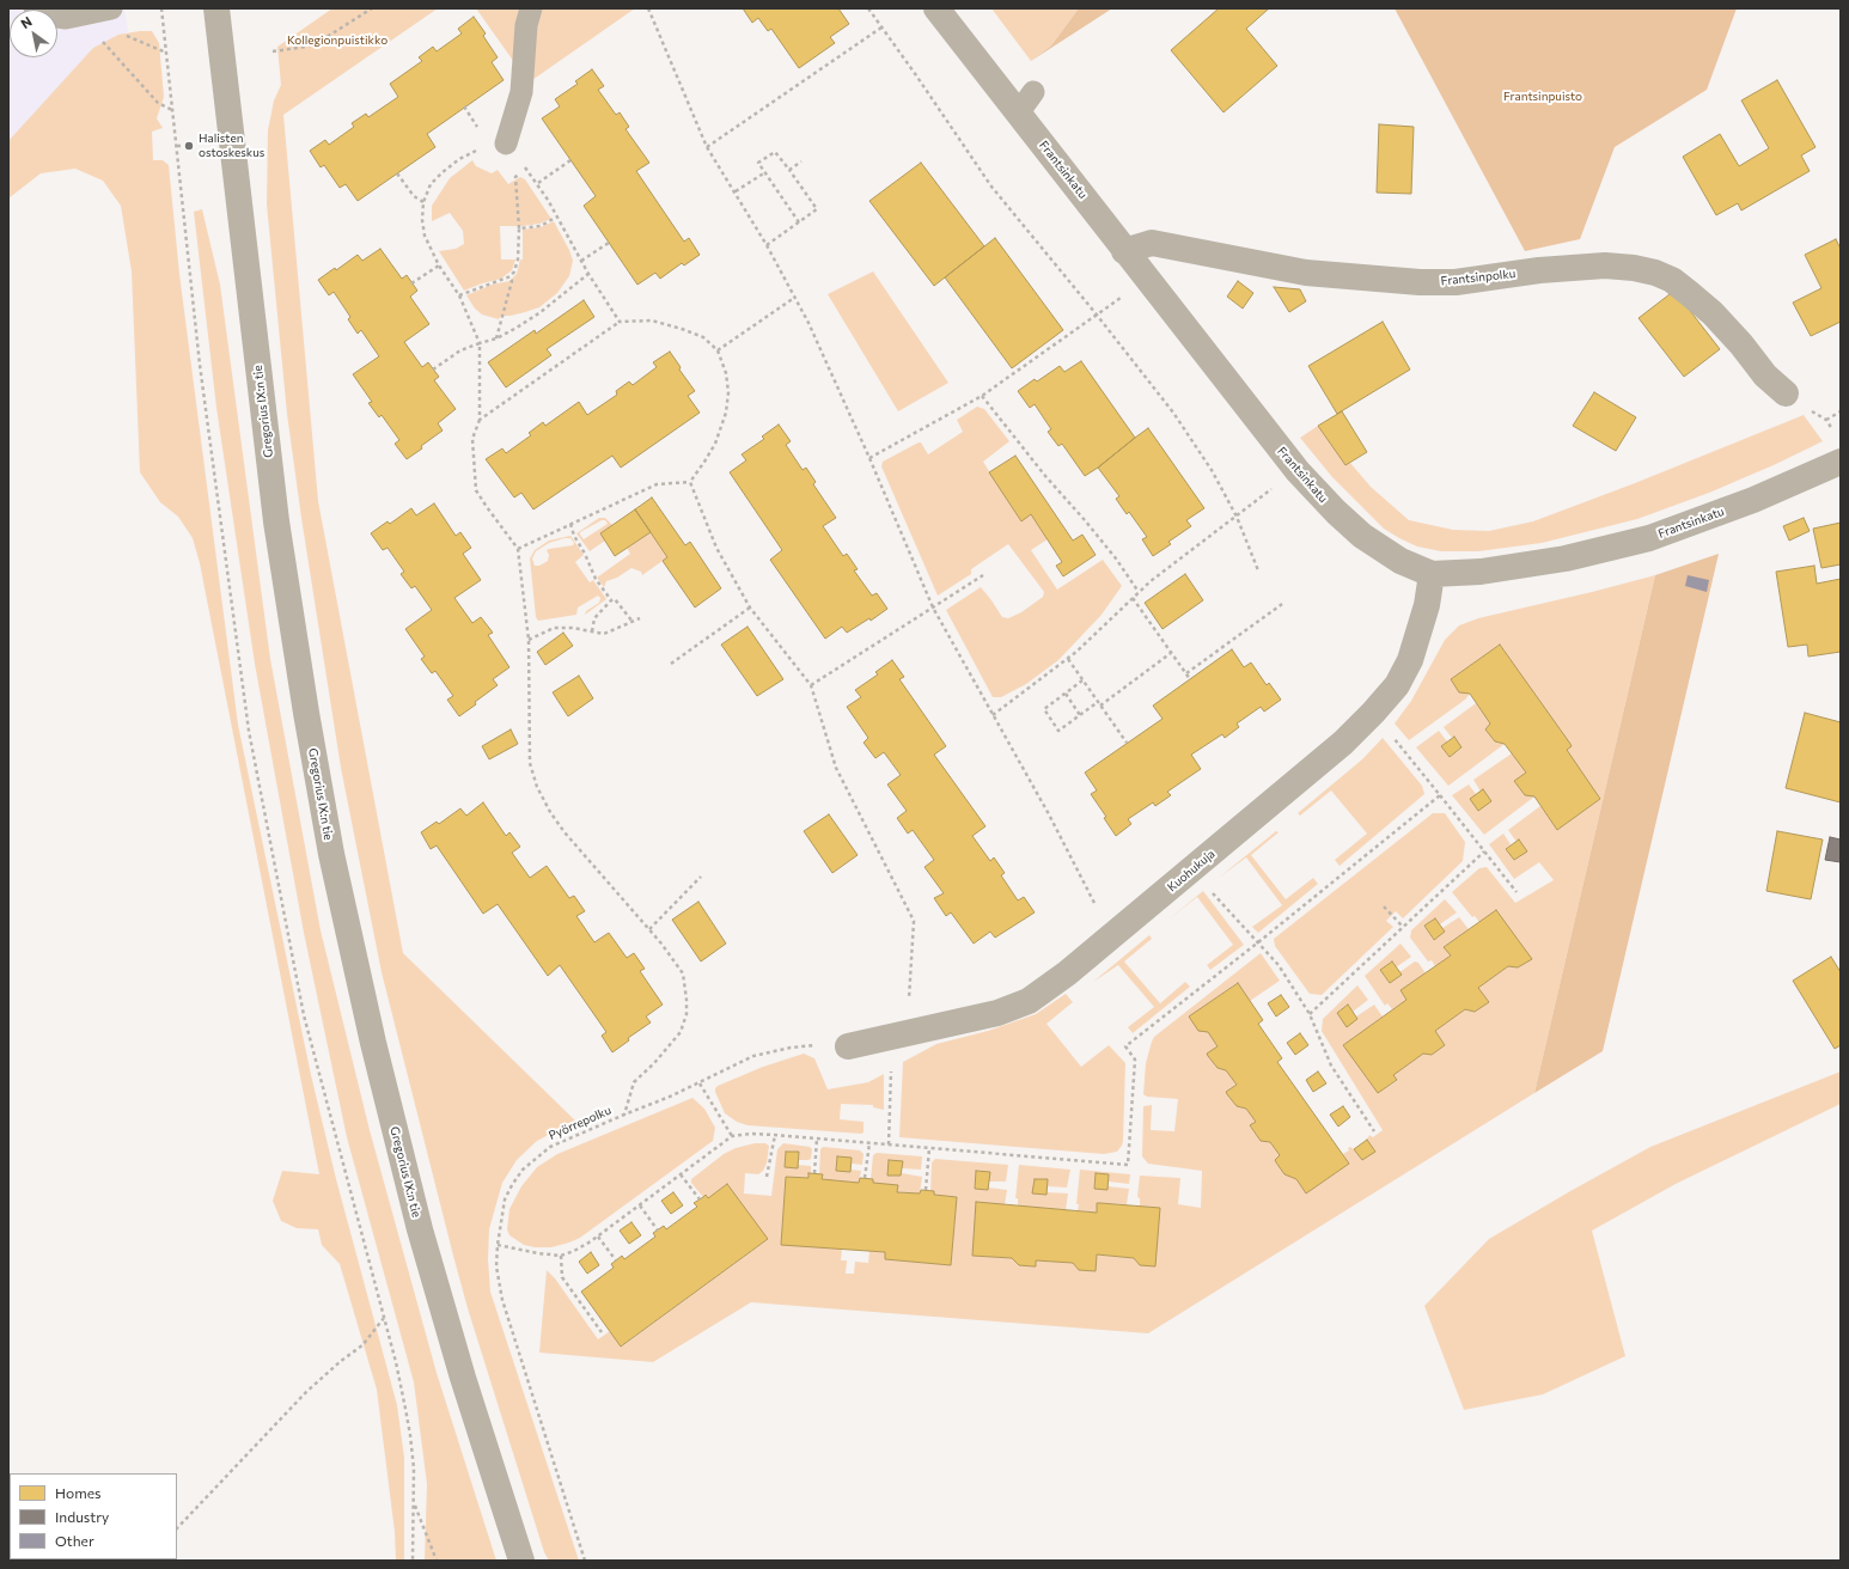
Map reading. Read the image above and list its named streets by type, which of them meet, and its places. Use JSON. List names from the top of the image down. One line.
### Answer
{"streets":{"street":["Frantsinkatu","Frantsinpolku","Gregorius IX:n tie","Kuohukuja"],"path":["Pyörrepolku"]},"crossings":[["Frantsinkatu","Frantsinpolku"],["Frantsinkatu","Kuohukuja"],["Kuohukuja","Pyörrepolku"]],"parks":["Kollegionpuistikko","Frantsinpuisto"],"places":["Halisten ostoskeskus"],"legend":["Homes","Industry","Other"],"north":"top left"}
